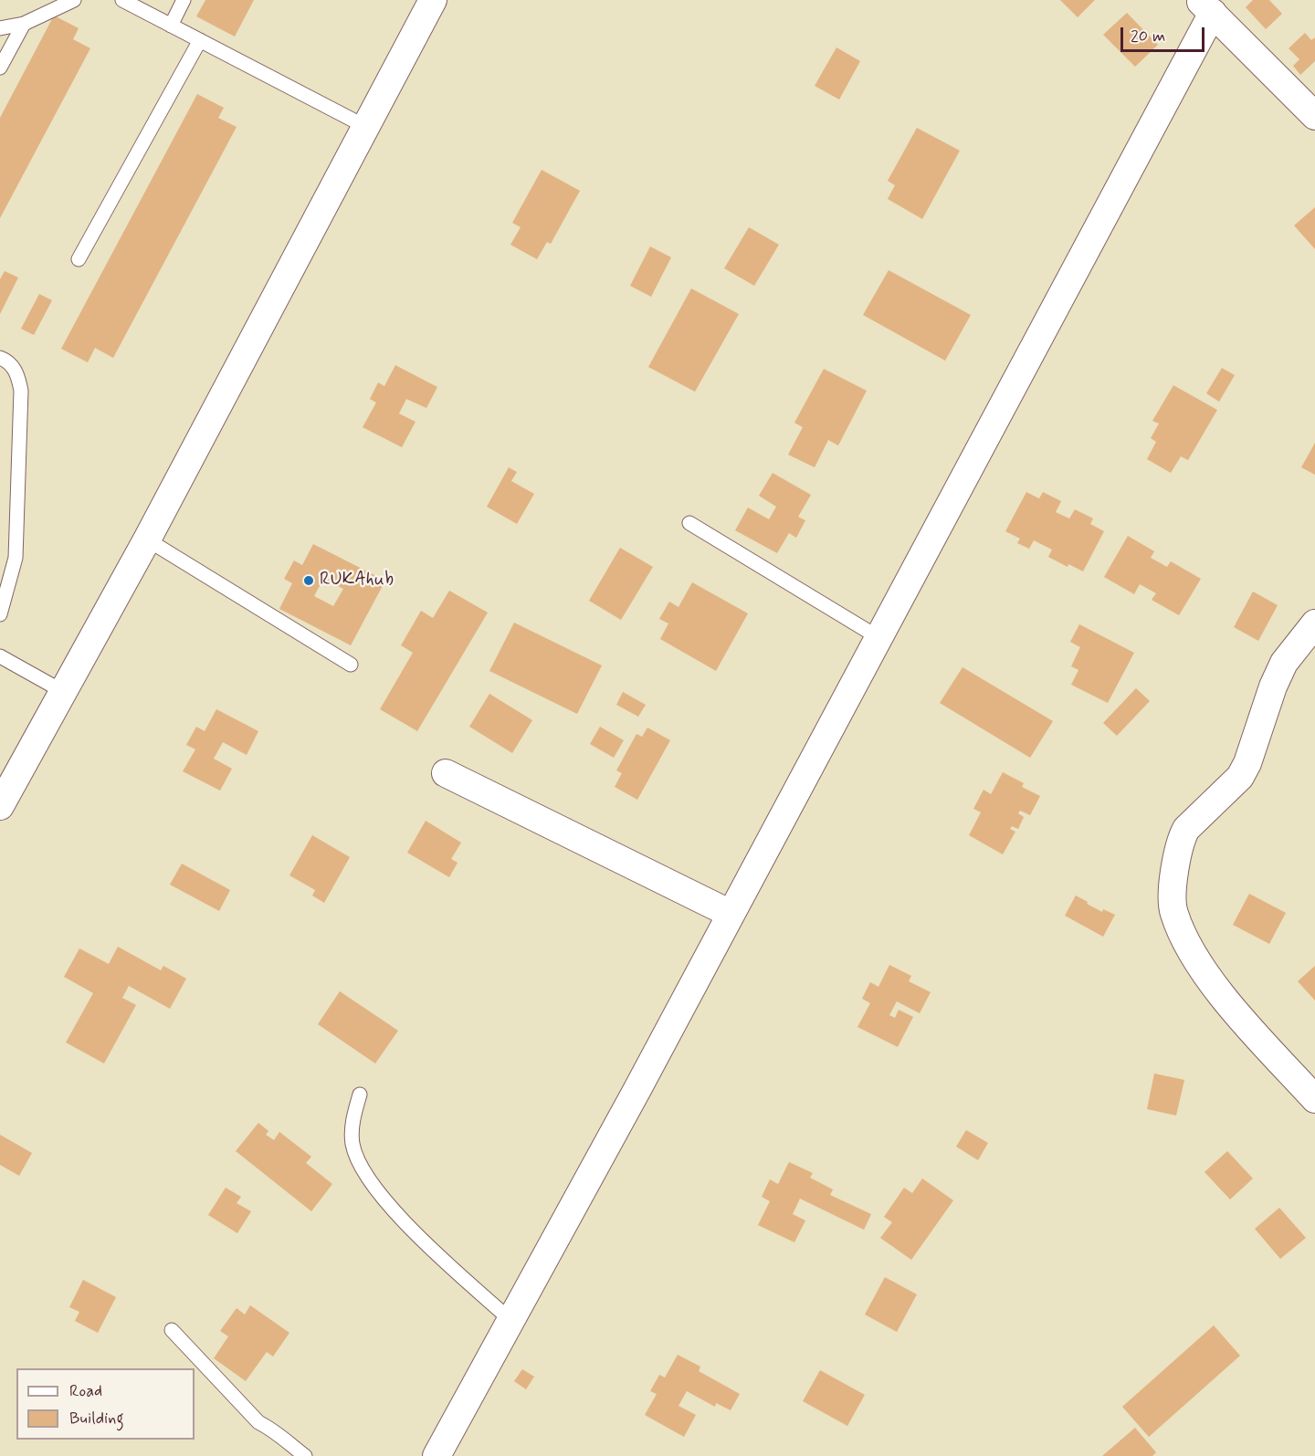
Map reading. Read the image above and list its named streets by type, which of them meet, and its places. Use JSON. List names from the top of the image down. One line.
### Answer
{"places":["RUKAhub"],"legend":["Road","Building"],"scale_bar":"20 m"}
